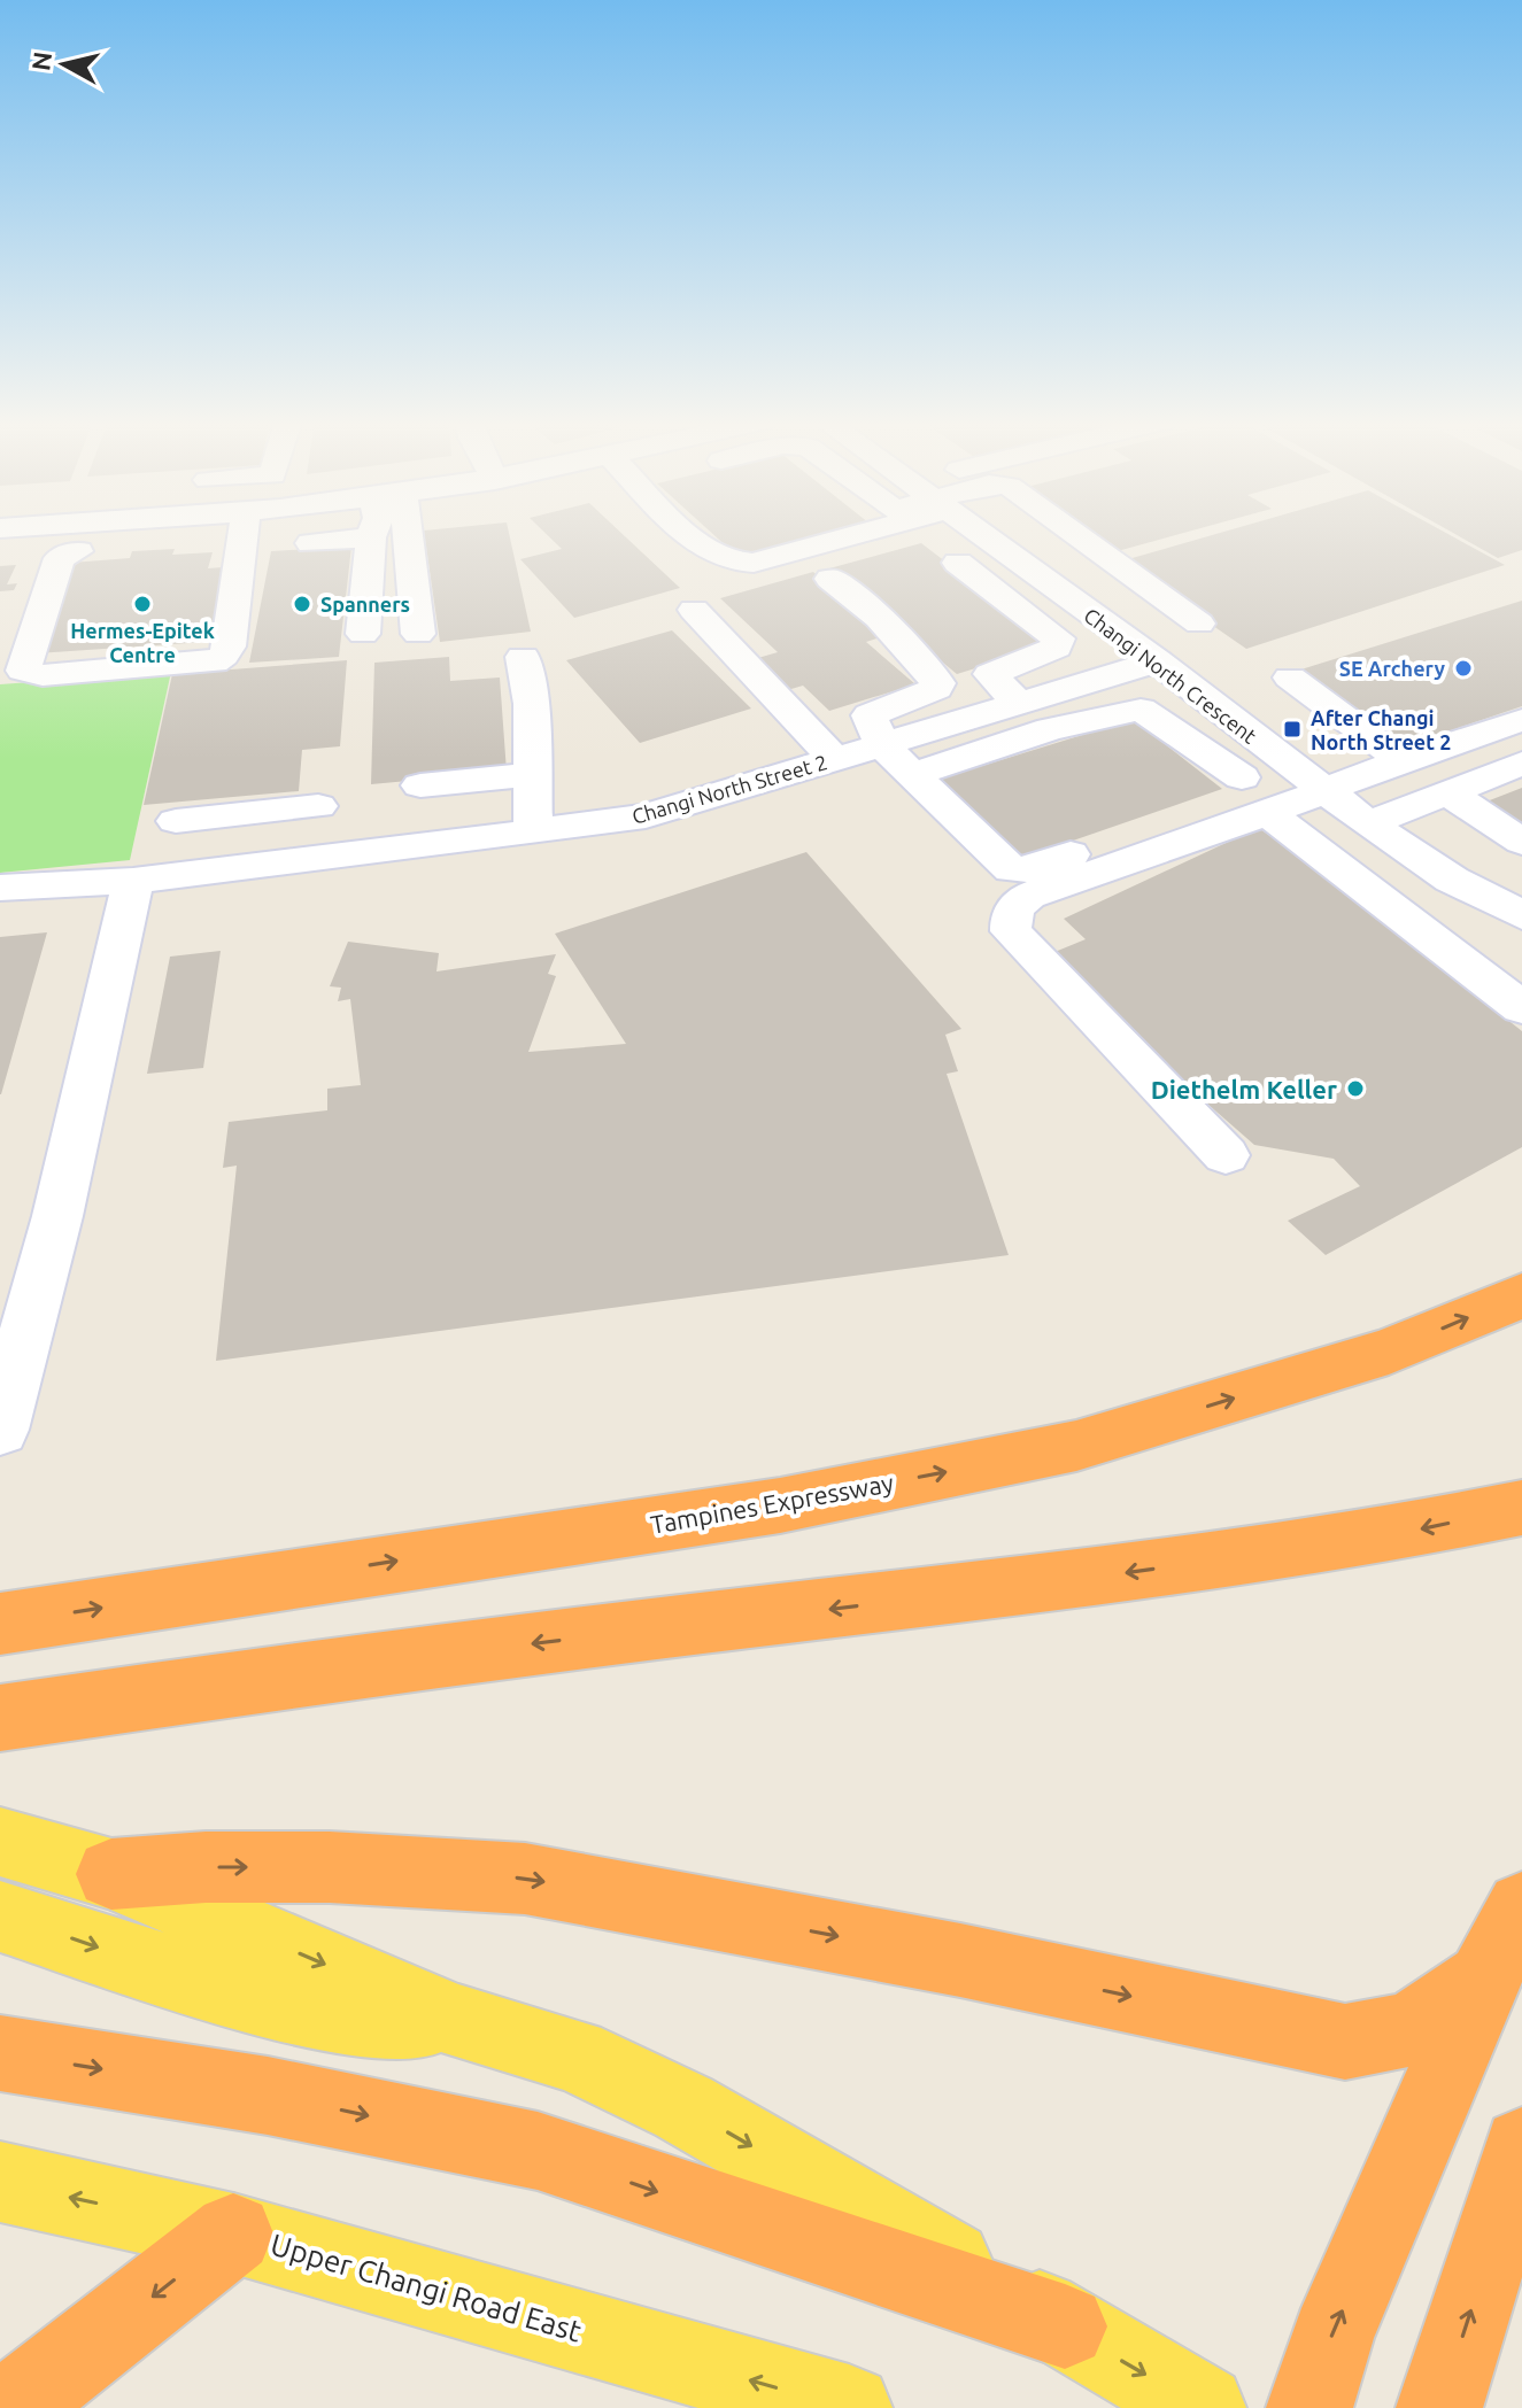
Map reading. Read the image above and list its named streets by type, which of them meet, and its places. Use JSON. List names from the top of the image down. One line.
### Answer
{"streets":{"highway":["Tampines Expressway"],"main road":["Upper Changi Road East"],"street":["Changi North Crescent","Changi North Street 2"]},"crossings":[["Changi North Crescent","Changi North Street 2"]],"places":{"other":["Hermes-Epitek Centre","Spanners","SE Archery","Diethelm Keller"],"transit":["After Changi North Street 2"]},"north":"left"}
